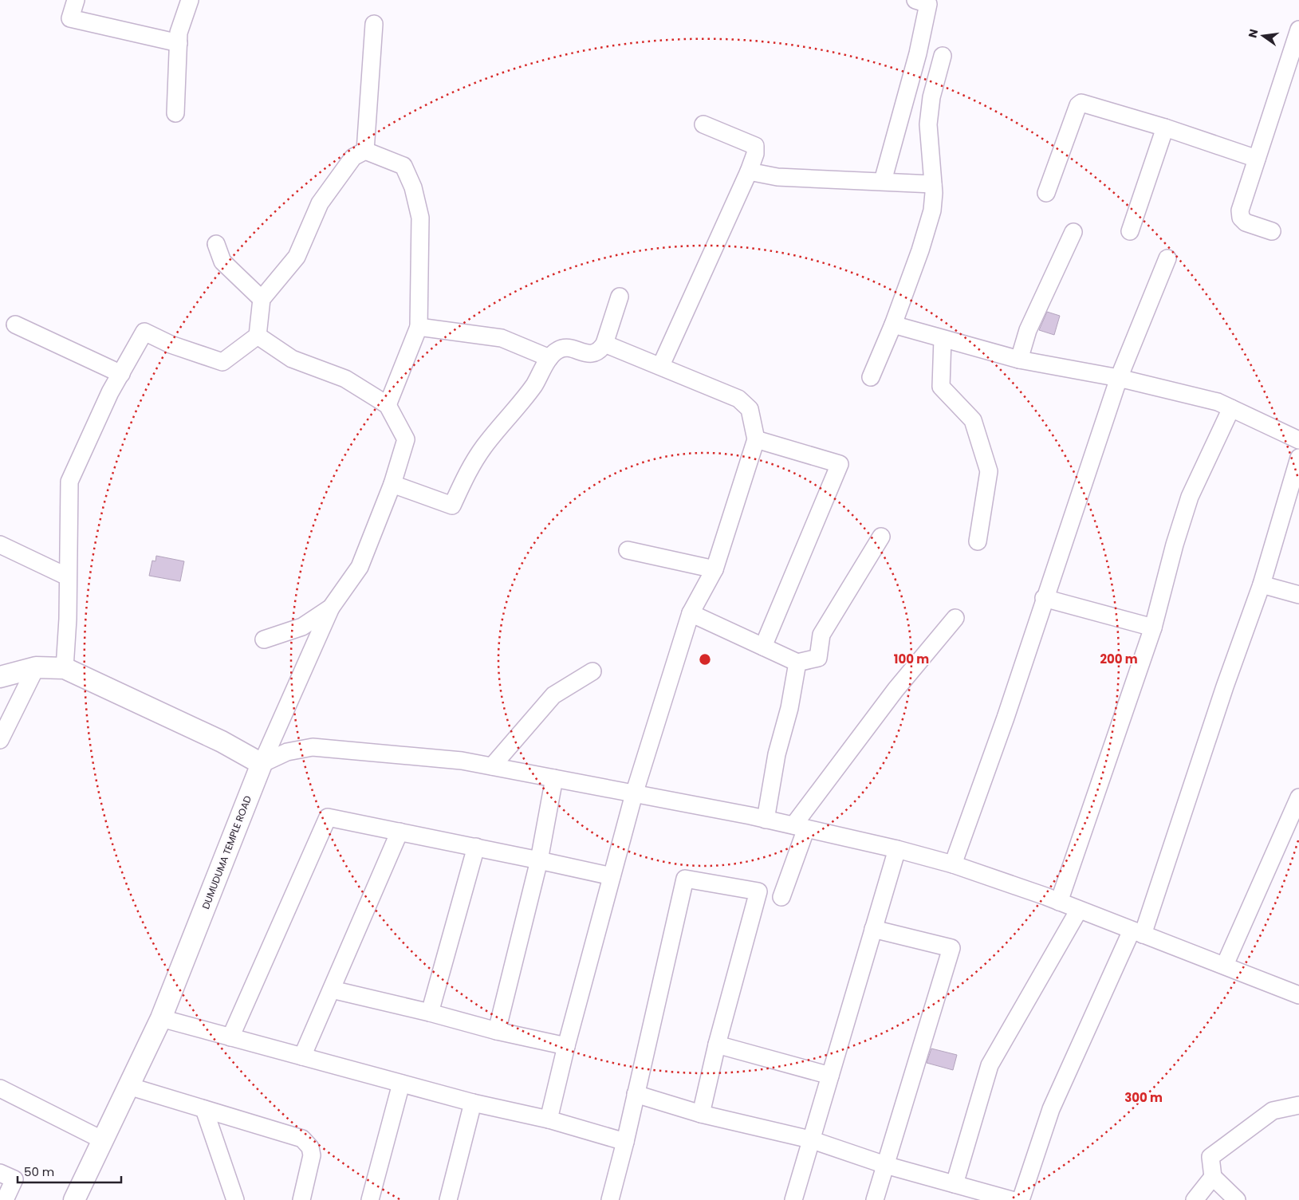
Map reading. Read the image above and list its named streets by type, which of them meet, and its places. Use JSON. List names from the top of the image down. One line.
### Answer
{"streets":{"street":["DUMUDUMA TEMPLE ROAD"]},"scale_bar":"50 m","north":"left","rings":["100 m","200 m","300 m"]}
